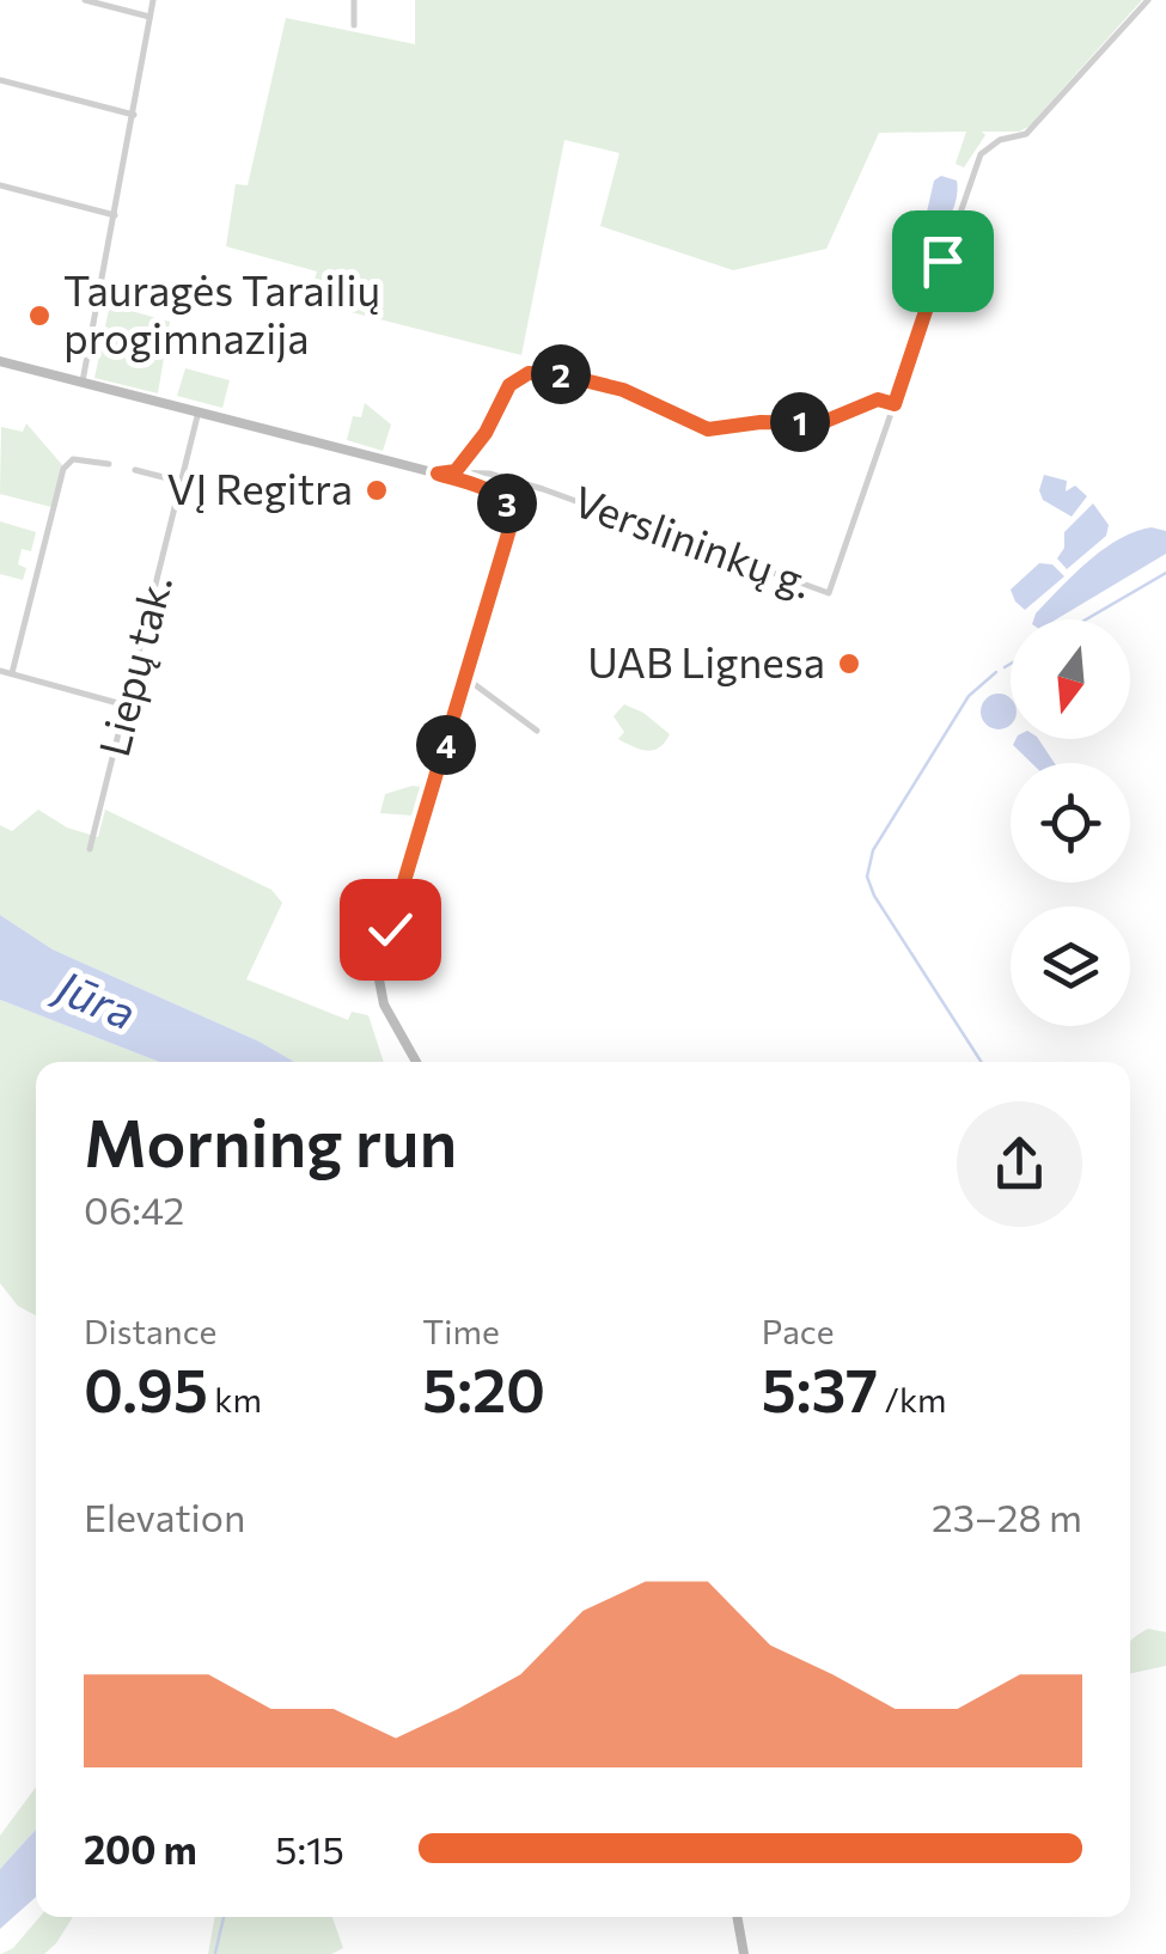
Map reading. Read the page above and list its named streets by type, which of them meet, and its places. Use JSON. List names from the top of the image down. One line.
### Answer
{"streets":{"street":["Verslininkų g.","Liepų tak."]},"water":["Jūra"],"places":["Tauragės Tarailių progimnazija","VĮ Regitra","UAB Lignesa"],"north":"bottom","page":{"pins":["2","1","3","4"],"heading":["Morning run","06:42"],"stats":[["Distance","0.95 km"],["Time","5:20"],["Pace","5:37 /km"]],"chart":["Elevation","23–28 m"],"list":[{"name":"200 m","note":"5:15"}]}}
